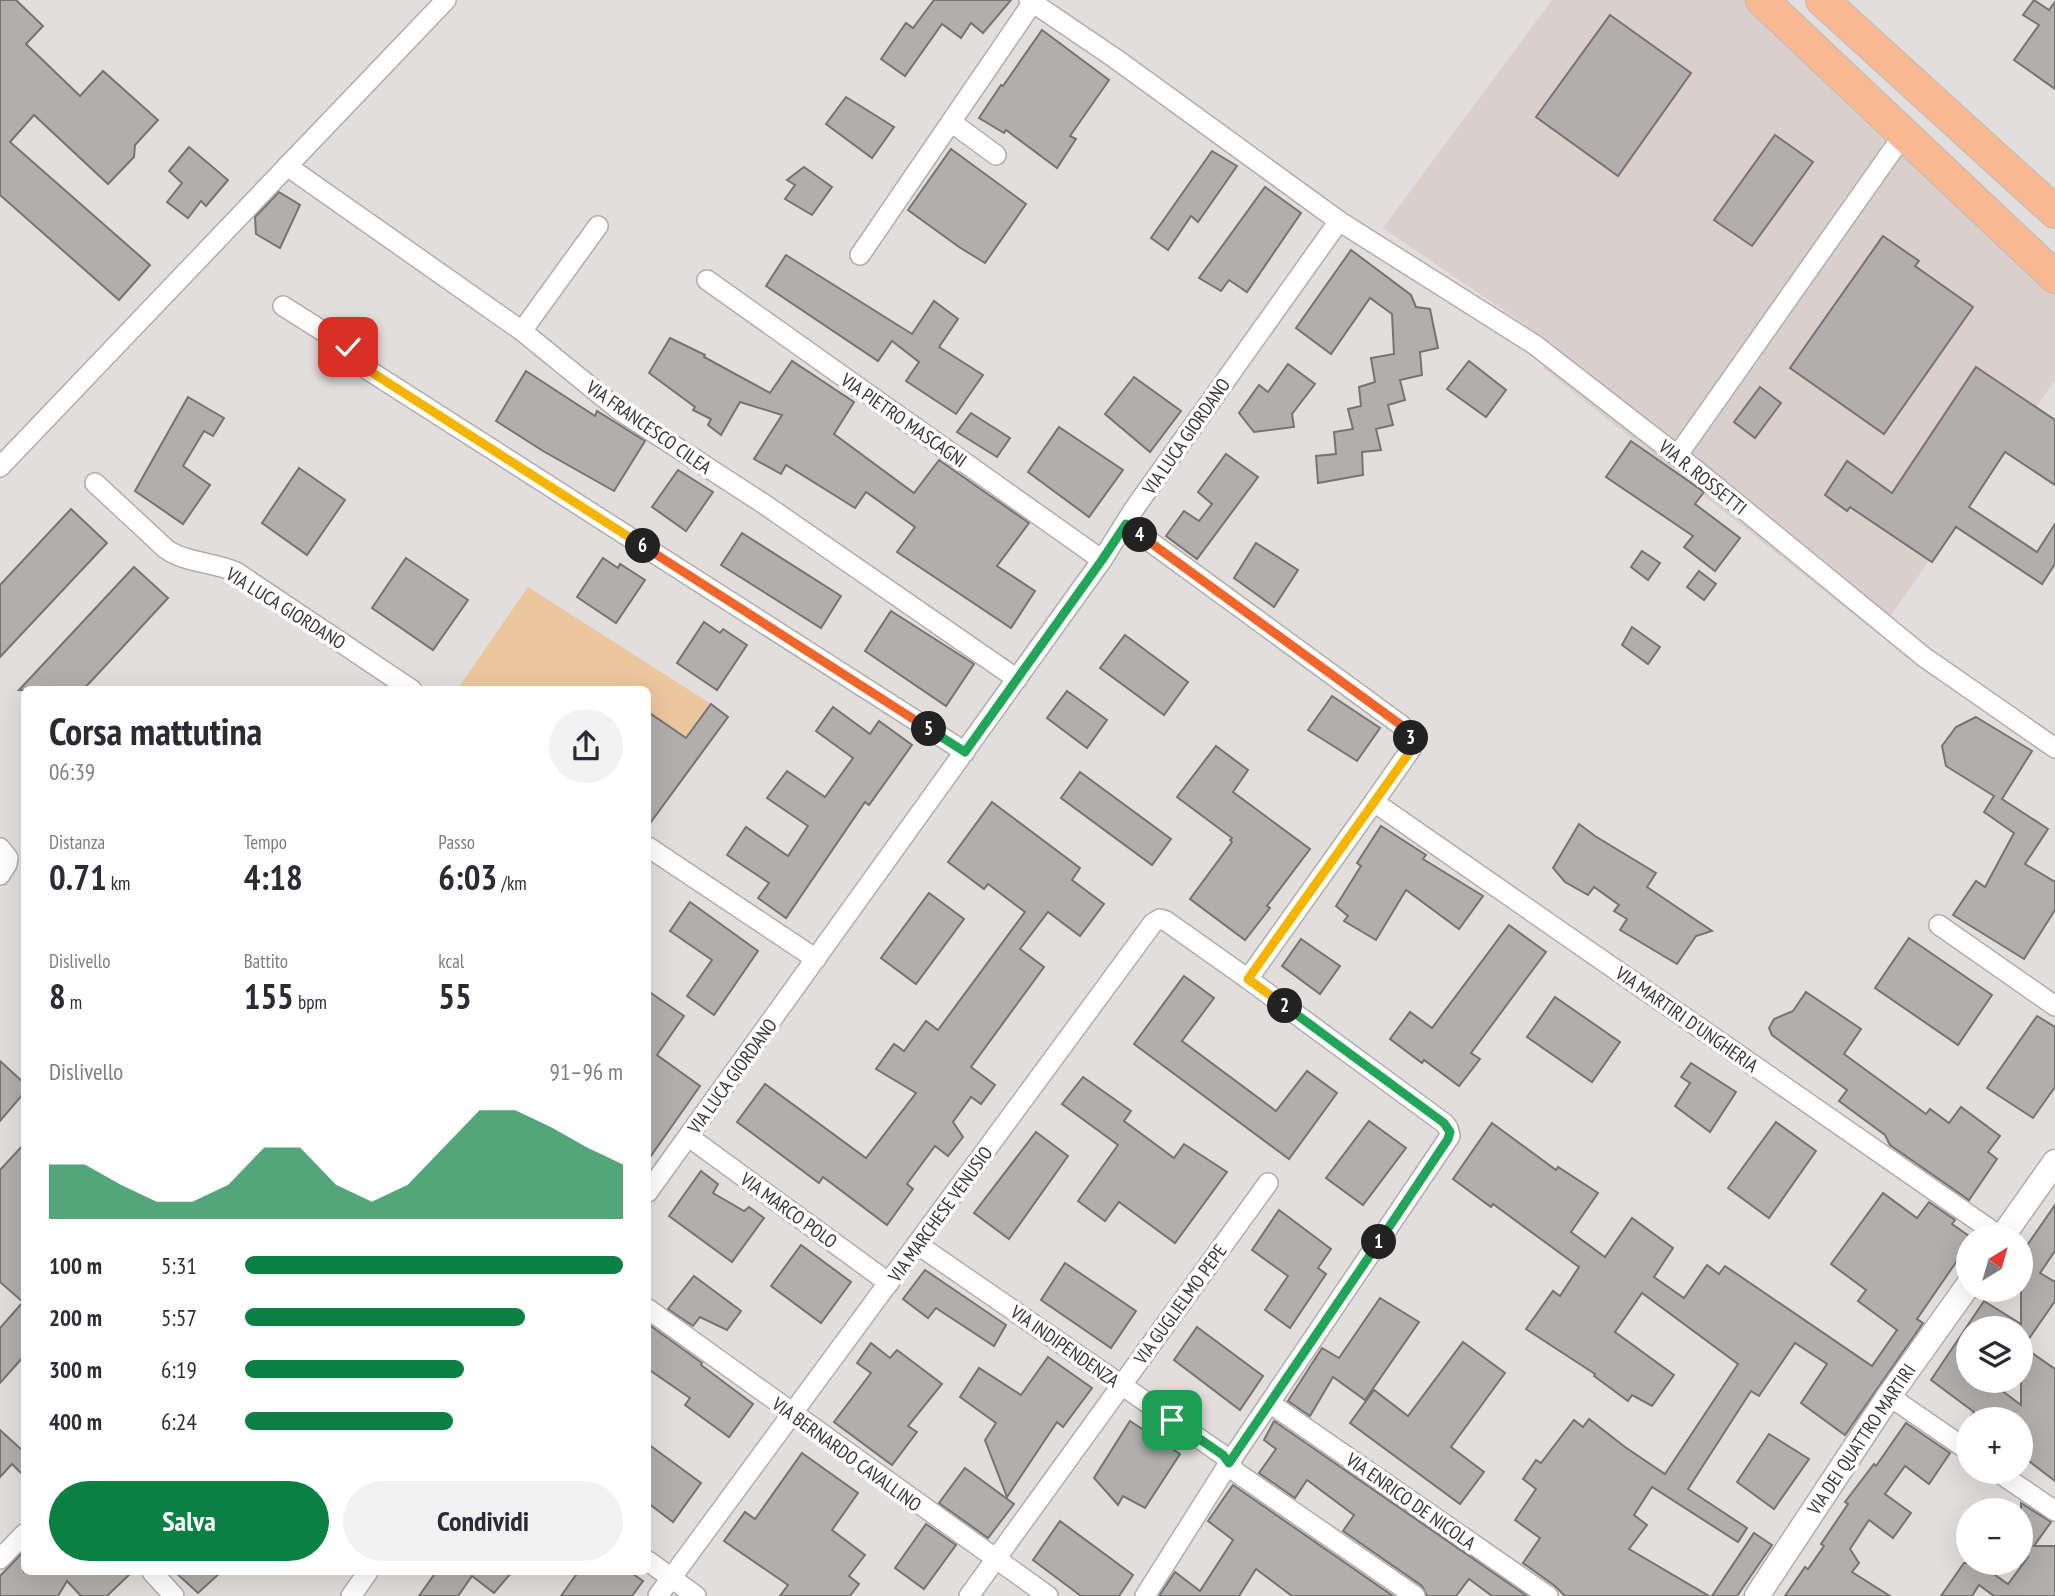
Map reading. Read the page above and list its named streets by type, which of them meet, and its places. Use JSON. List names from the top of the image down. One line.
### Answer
{"streets":{"street":["VIA PIETRO MASCAGNI","VIA FRANCESCO CILEA","VIA LUCA GIORDANO","VIA R. ROSSETTI","VIA MARTIRI D'UNGHERIA","VIA MARCO POLO","VIA MARCHESE VENUSIO","VIA GUGLIELMO PEPE","VIA INDIPENDENZA","VIA DEI QUATTRO MARTIRI","VIA BERNARDO CAVALLINO","VIA ENRICO DE NICOLA"]},"crossings":[["VIA PIETRO MASCAGNI","VIA LUCA GIORDANO"],["VIA FRANCESCO CILEA","VIA LUCA GIORDANO"],["VIA LUCA GIORDANO","VIA R. ROSSETTI"],["VIA LUCA GIORDANO","VIA MARCO POLO"],["VIA MARCO POLO","VIA MARCHESE VENUSIO"],["VIA MARCHESE VENUSIO","VIA INDIPENDENZA"],["VIA MARCHESE VENUSIO","VIA BERNARDO CAVALLINO"],["VIA GUGLIELMO PEPE","VIA INDIPENDENZA"],["VIA GUGLIELMO PEPE","VIA BERNARDO CAVALLINO"]],"north":"top right","page":{"pins":["4","6","5","3","2","1"],"heading":["Corsa mattutina","06:39"],"stats":[["Distanza","0.71 km"],["Tempo","4:18"],["Passo","6:03 /km"],["Dislivello","8 m"],["Battito","155 bpm"],["kcal","55"]],"chart":["Dislivello","91–96 m"],"map_buttons":["+","−"],"list":[{"name":"100 m","note":"5:31"},{"name":"200 m","note":"5:57"},{"name":"300 m","note":"6:19"},{"name":"400 m","note":"6:24"}],"buttons":["Salva","Condividi"]}}
